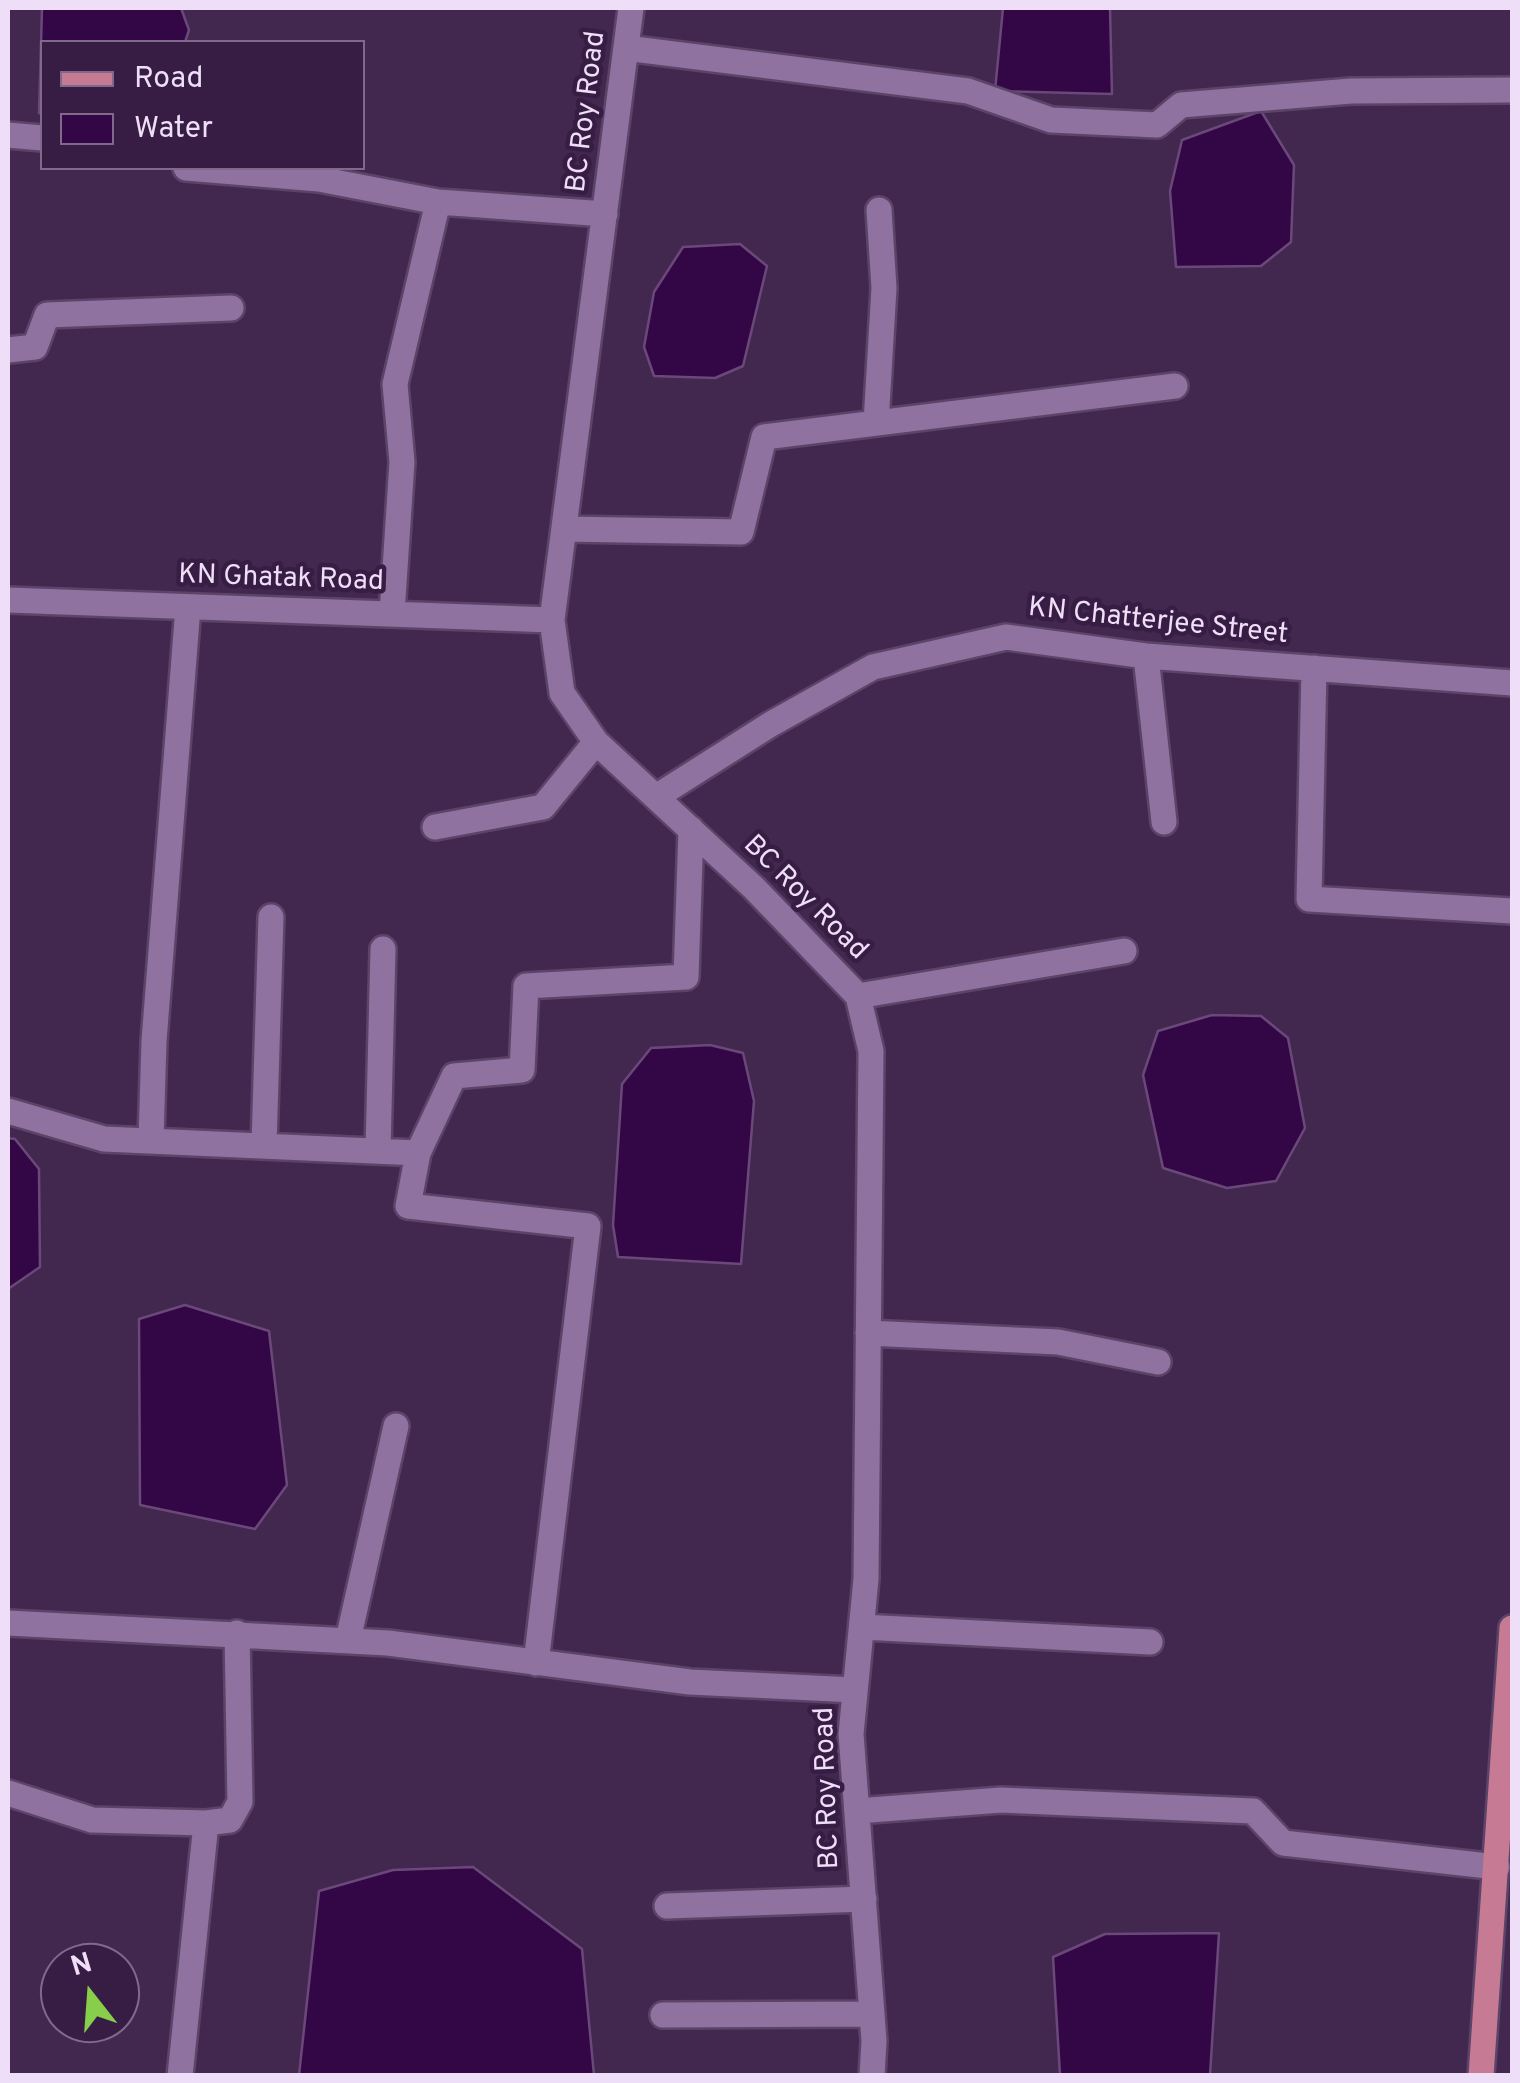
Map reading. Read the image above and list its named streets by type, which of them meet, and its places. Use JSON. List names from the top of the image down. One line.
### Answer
{"streets":{"street":["BC Roy Road","KN Ghatak Road","KN Chatterjee Street"]},"crossings":[["BC Roy Road","KN Ghatak Road"],["BC Roy Road","KN Chatterjee Street"]],"legend":["Road","Water"],"north":"top"}
